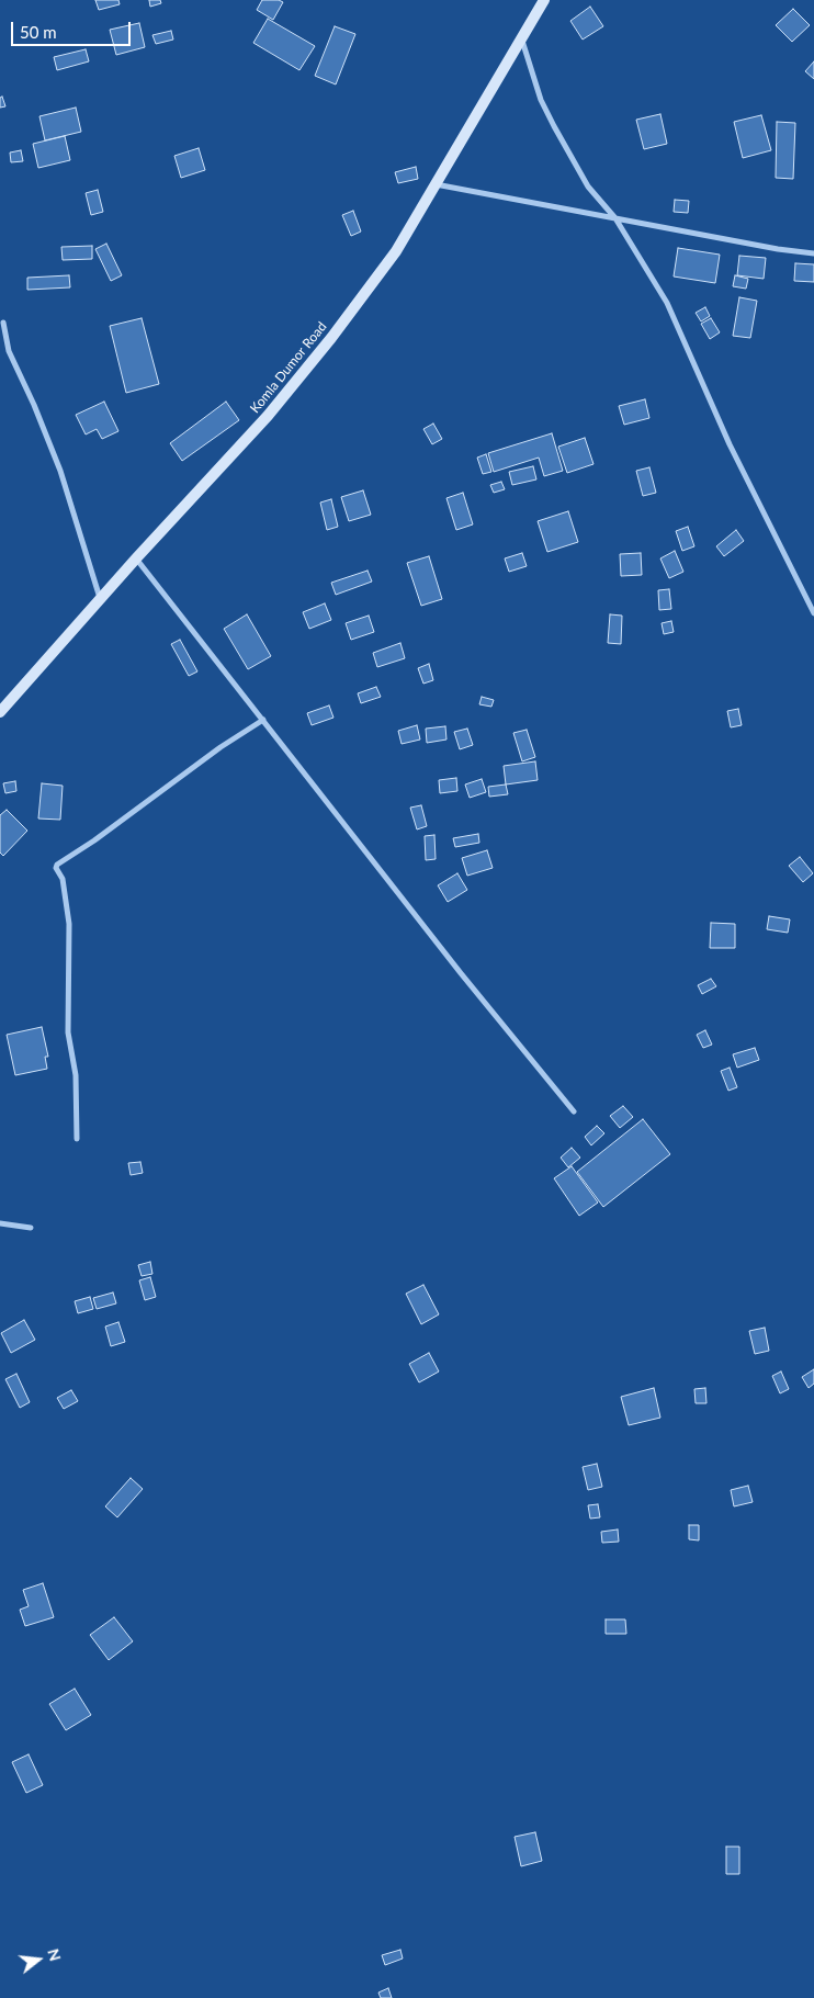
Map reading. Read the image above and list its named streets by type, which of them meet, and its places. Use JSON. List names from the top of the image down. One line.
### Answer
{"streets":{"street":["Komla Dumor Road"]},"scale_bar":"50 m","north":"right"}
